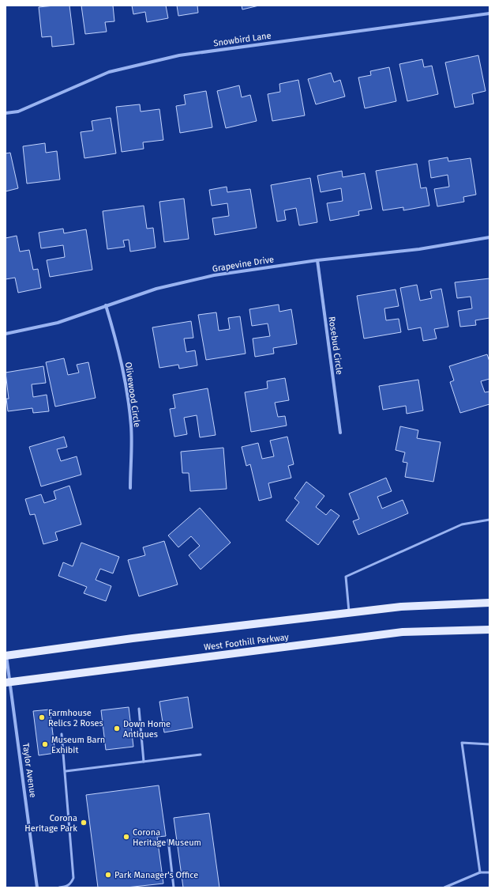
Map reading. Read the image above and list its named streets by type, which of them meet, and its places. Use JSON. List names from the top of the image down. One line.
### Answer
{"streets":{"main road":["West Foothill Parkway"],"street":["Snowbird Lane","Grapevine Drive","Rosebud Circle","Olivewood Circle","Taylor Avenue"]},"crossings":[["Grapevine Drive","Rosebud Circle"],["Grapevine Drive","Olivewood Circle"],["West Foothill Parkway","Taylor Avenue"]],"places":["Farmhouse Relics 2 Roses","Down Home Antiques","Museum Barn Exhibit","Corona Heritage Park","Corona Heritage Museum","Park Manager's Office"]}
